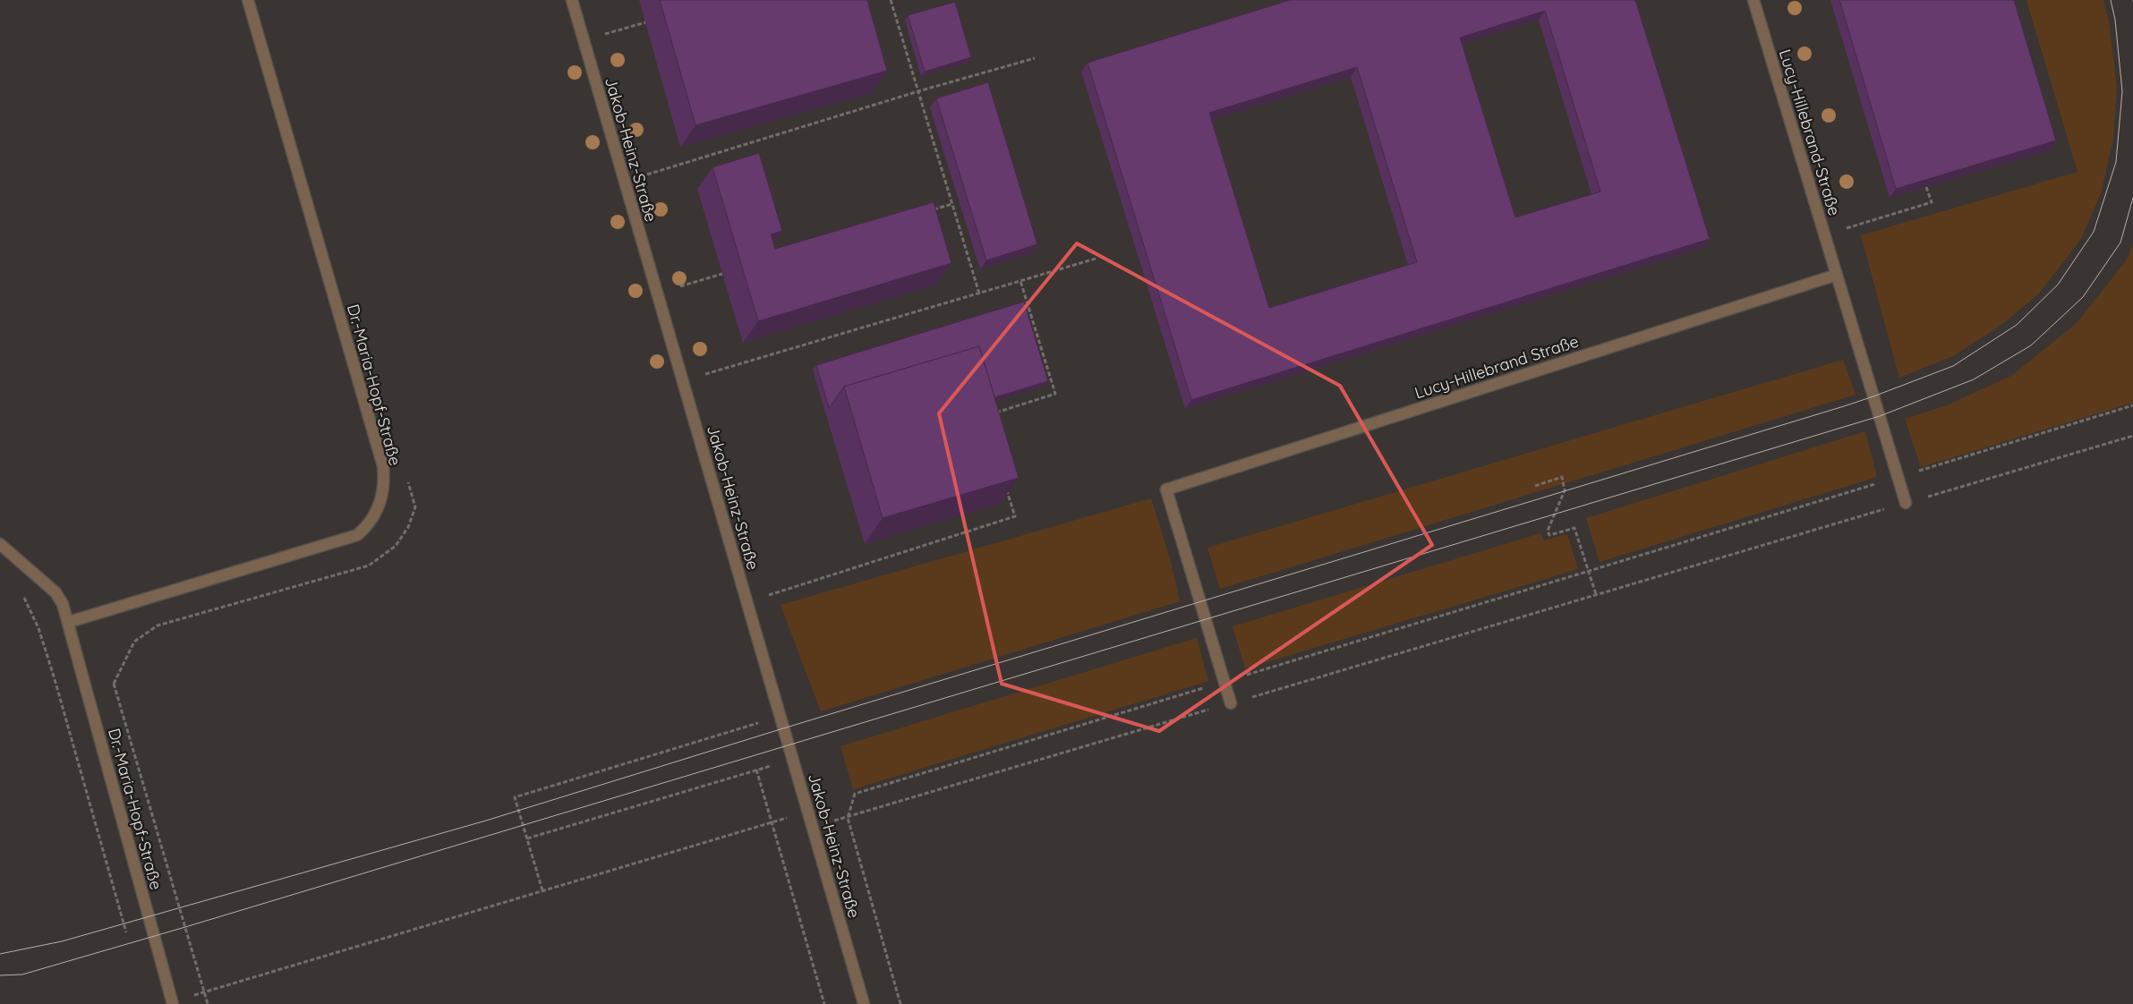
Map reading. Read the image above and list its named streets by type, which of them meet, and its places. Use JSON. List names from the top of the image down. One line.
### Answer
{"streets":{"street":["Lucy-Hillebrand-Straße","Jakob-Heinz-Straße","Lucy-Hillebrand Straße","Dr.-Maria-Hopf-Straße"]},"crossings":[["Lucy-Hillebrand-Straße","Lucy-Hillebrand Straße"]]}
